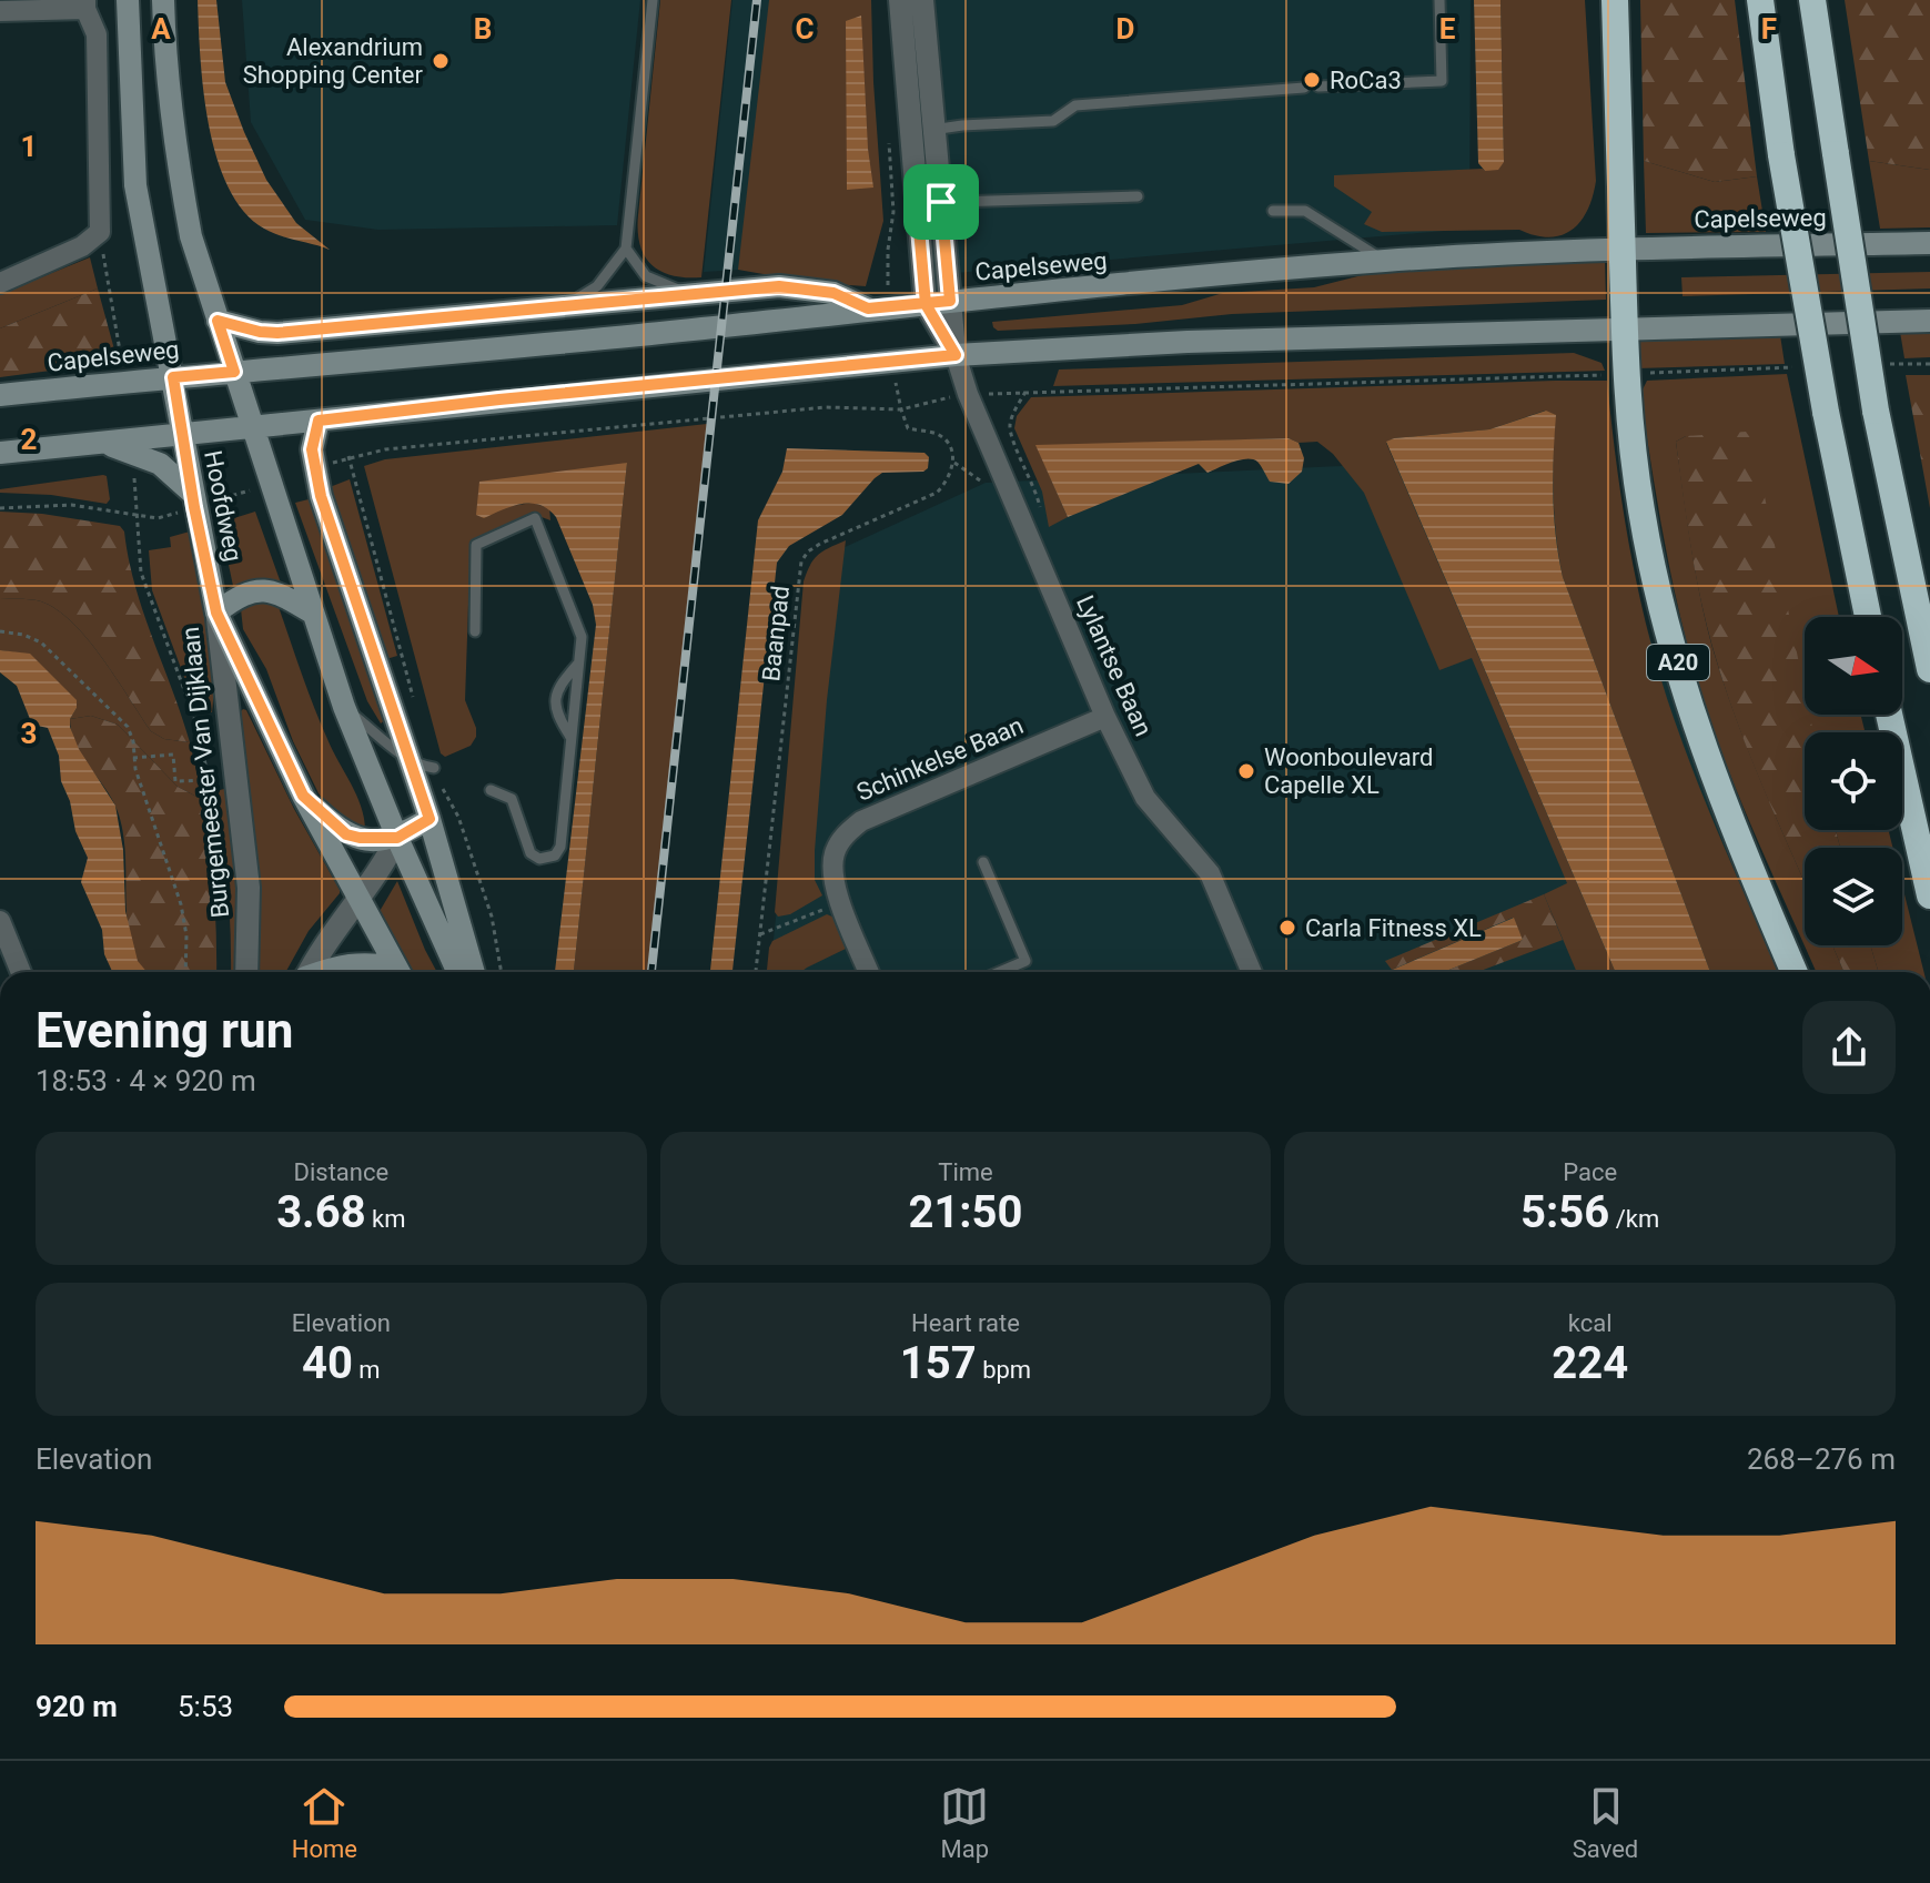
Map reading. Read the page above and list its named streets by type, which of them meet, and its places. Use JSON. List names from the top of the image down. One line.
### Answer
{"streets":{"highway":["A20"],"main road":["Capelseweg","Hoofdweg"],"street":["Lylantse Baan","Schinkelse Baan","Burgemeester Van Dijklaan"],"path":["Baanpad"]},"crossings":[["Capelseweg","Hoofdweg"],["Hoofdweg","Burgemeester Van Dijklaan"],["Lylantse Baan","Schinkelse Baan"]],"places":["Alexandrium Shopping Center","RoCa3","Woonboulevard Capelle XL","Carla Fitness XL"],"north":"right","page":{"heading":["Evening run","18:53 · 4 × 920 m"],"stats":[["Distance","3.68 km"],["Time","21:50"],["Pace","5:56 /km"],["Elevation","40 m"],["Heart rate","157 bpm"],["kcal","224"]],"chart":["Elevation","268–276 m"],"list":[{"name":"920 m","note":"5:53"}],"tabs":["Home","Map","Saved"]},"grid":{"columns":["A","B","C","D","E","F"],"rows":["1","2","3"]}}
